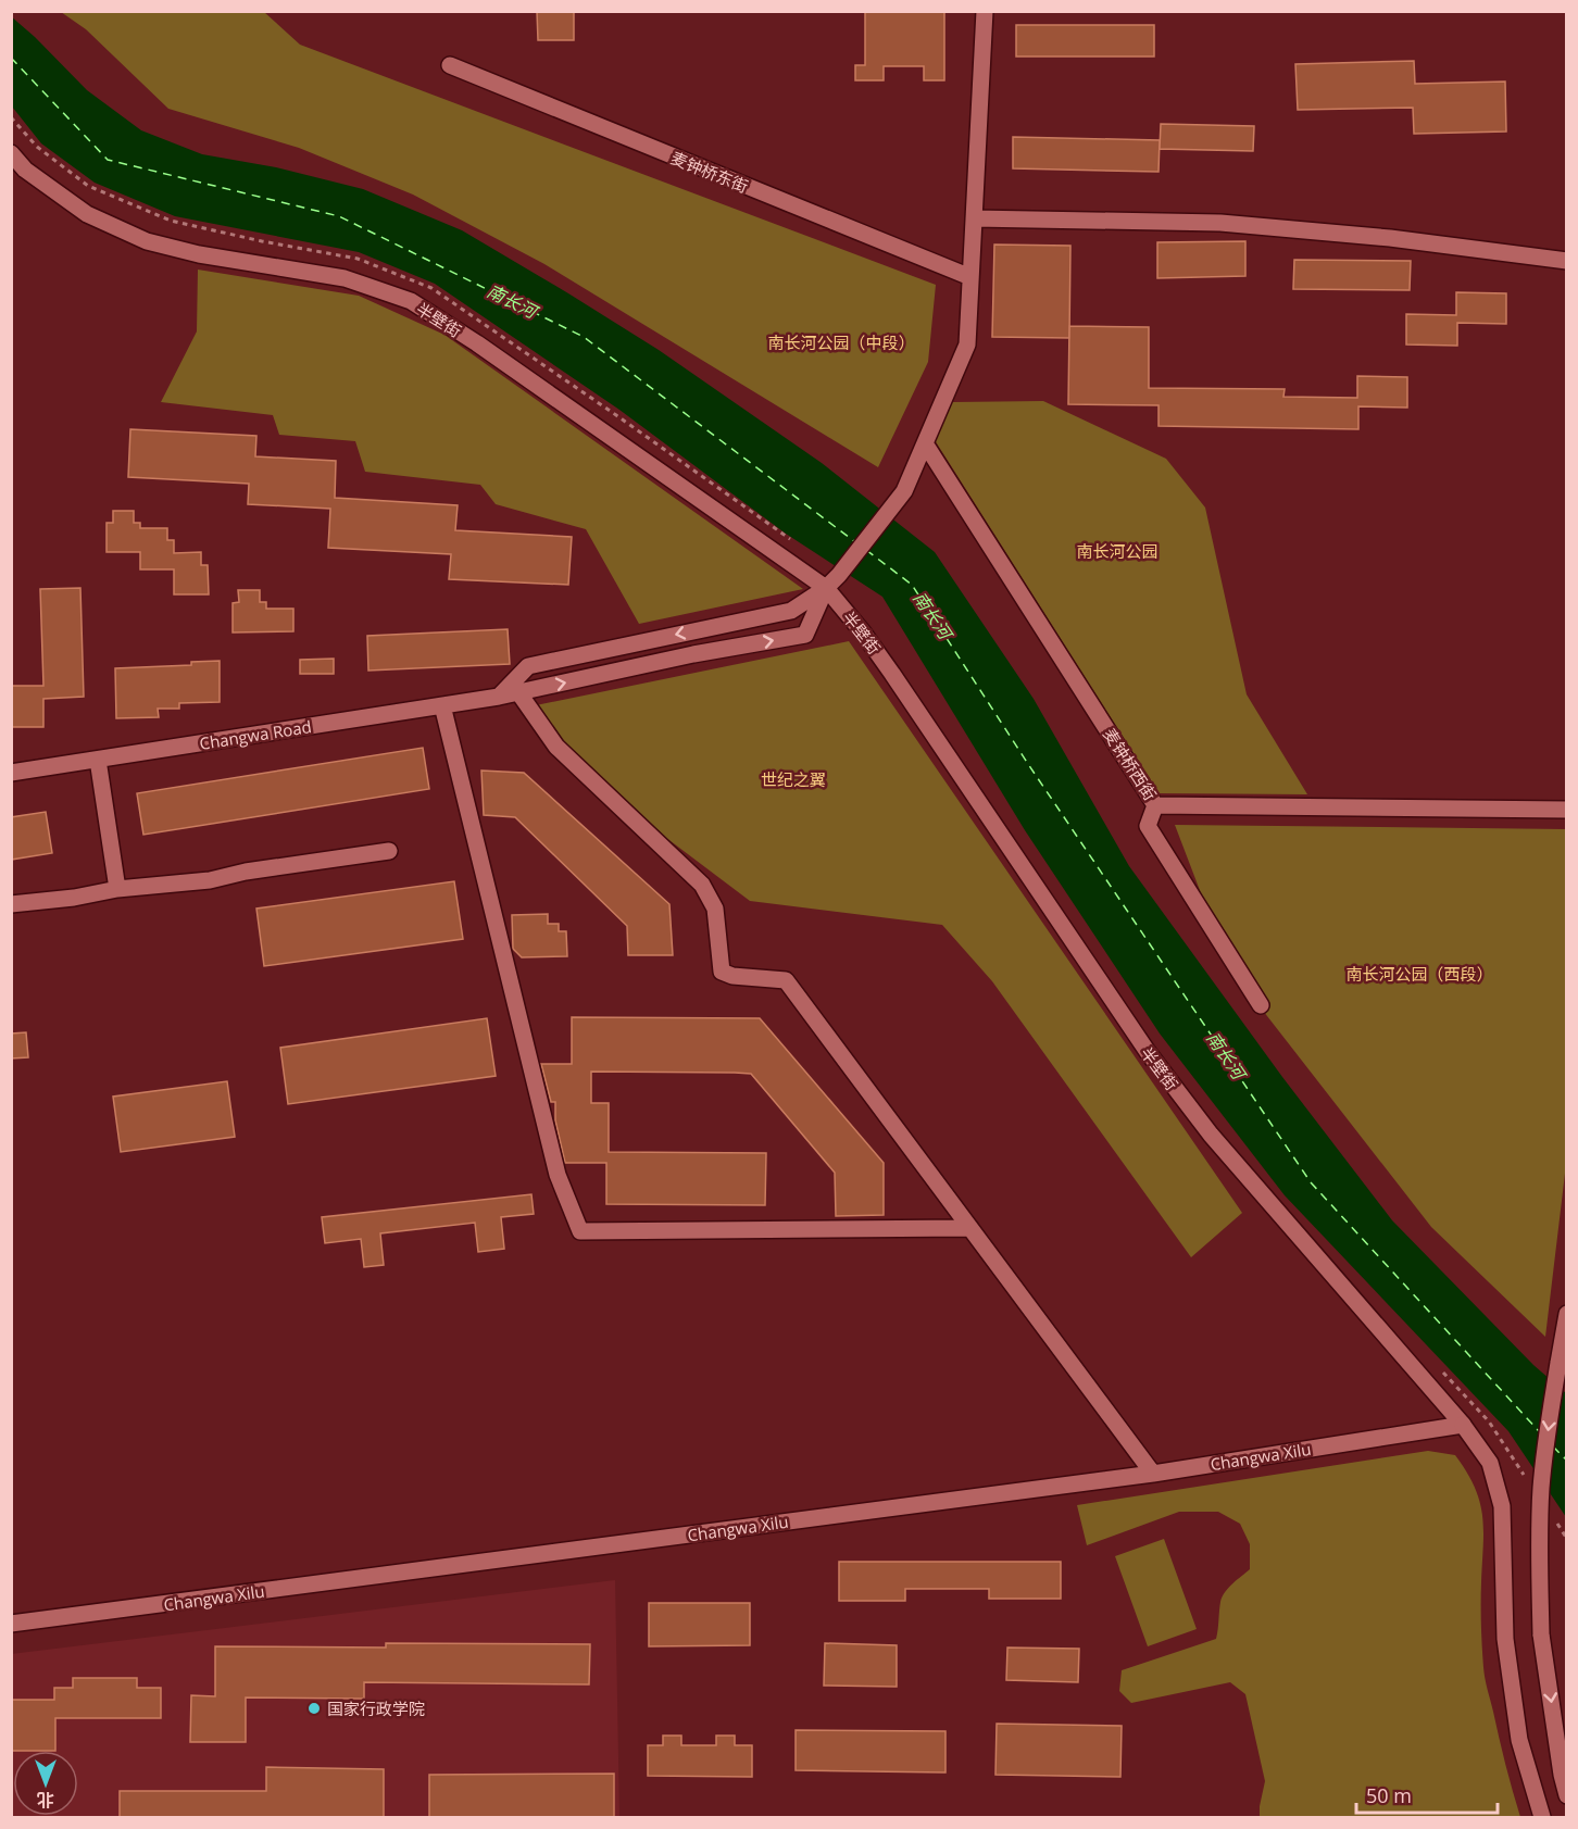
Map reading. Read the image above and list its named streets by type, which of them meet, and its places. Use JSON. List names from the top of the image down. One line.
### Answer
{"streets":{"street":["麦钟桥东街","半壁街","Changwa Road","麦钟桥西街","Changwa Xilu"]},"crossings":[["半壁街","Changwa Road"],["半壁街","Changwa Xilu"]],"water":["南长河"],"parks":["南长河公园（中段）","南长河公园","世纪之翼","南长河公园（西段）"],"places":["国家行政学院"],"scale_bar":"50 m","north":"bottom"}
